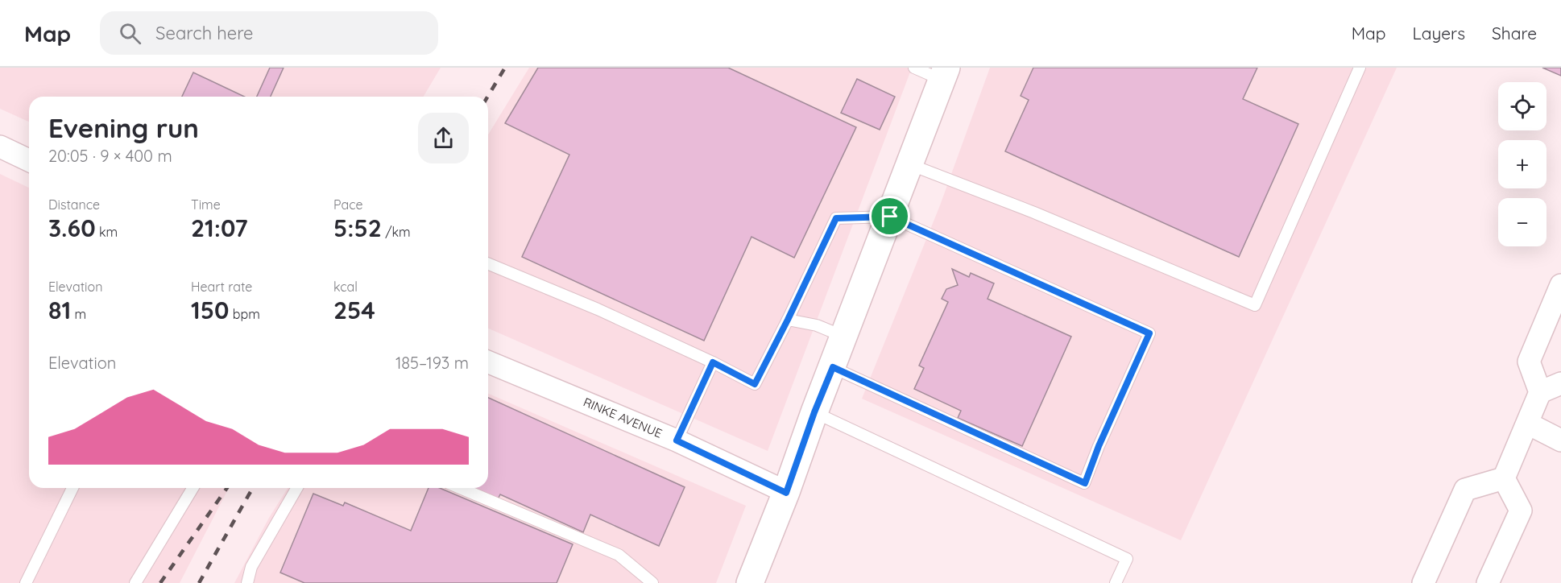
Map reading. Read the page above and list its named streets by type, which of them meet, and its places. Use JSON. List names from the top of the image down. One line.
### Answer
{"streets":{"street":["RINKE AVENUE"]},"page":{"header":"Map","search":"Search here","nav":["Map","Layers","Share"],"map_buttons":["+","−"],"heading":["Evening run","20:05 · 9 × 400 m"],"stats":[["Distance","3.60 km"],["Time","21:07"],["Pace","5:52 /km"],["Elevation","81 m"],["Heart rate","150 bpm"],["kcal","254"]],"chart":["Elevation","185–193 m"]}}
